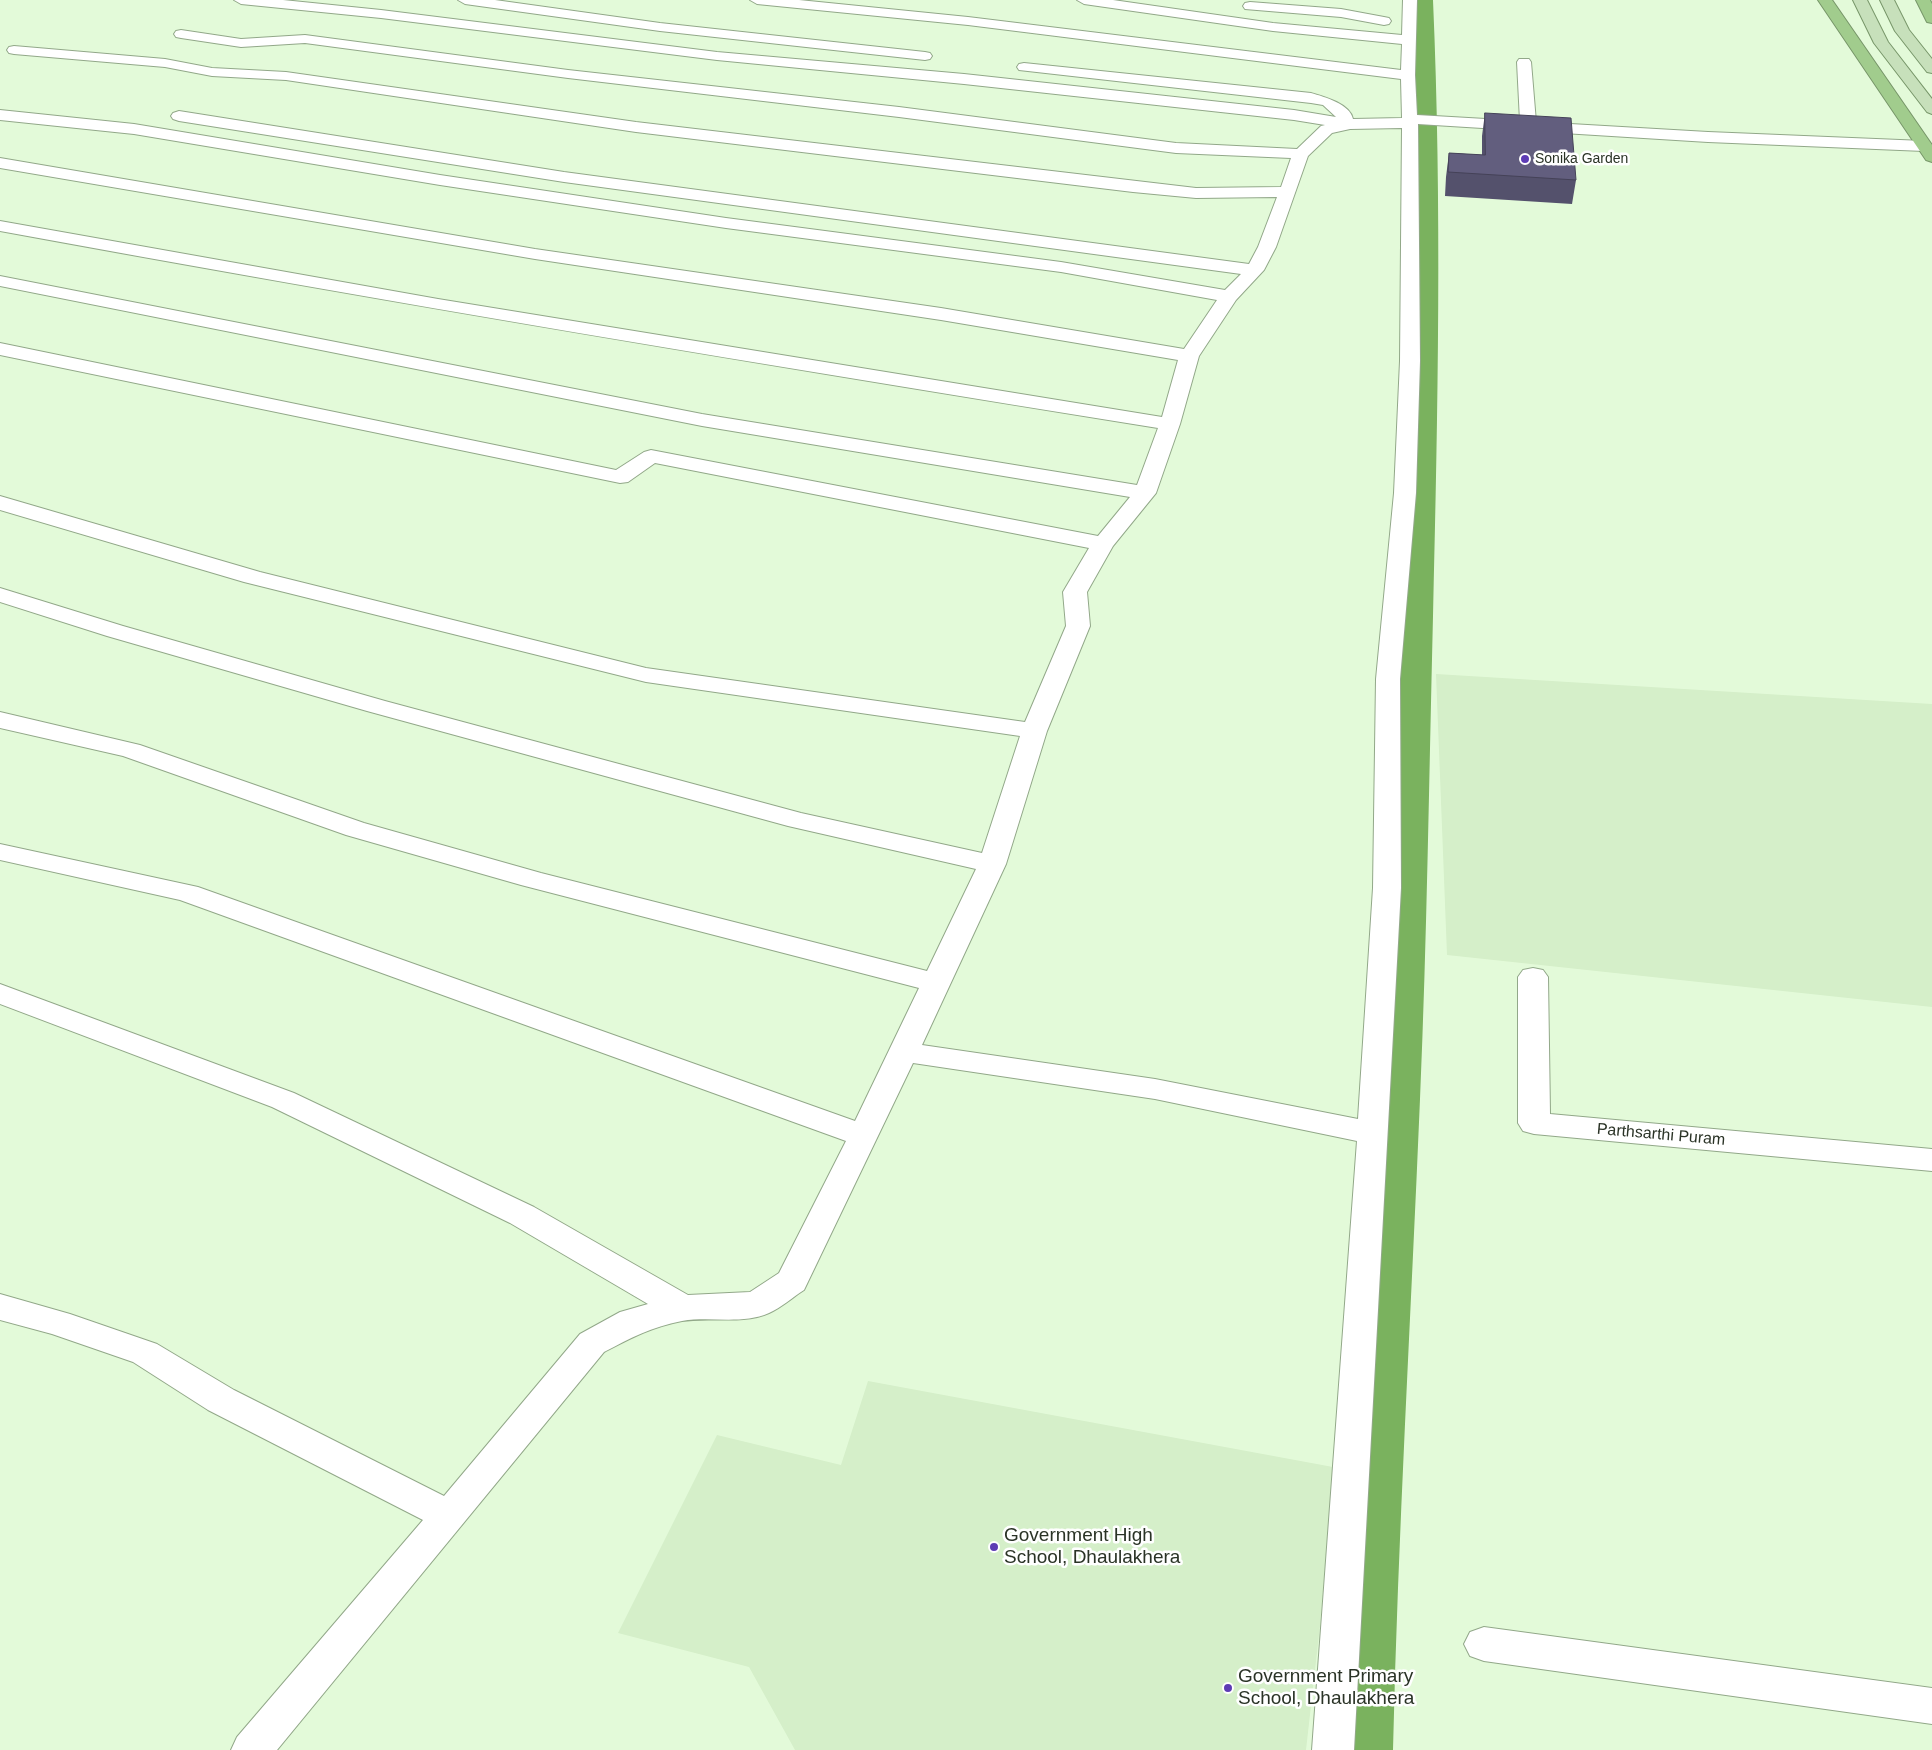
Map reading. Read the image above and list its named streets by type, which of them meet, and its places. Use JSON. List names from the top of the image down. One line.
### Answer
{"streets":{"street":["Parthsarthi Puram"]},"places":["Sonika Garden","Government High School, Dhaulakhera","Government Primary School, Dhaulakhera"]}
